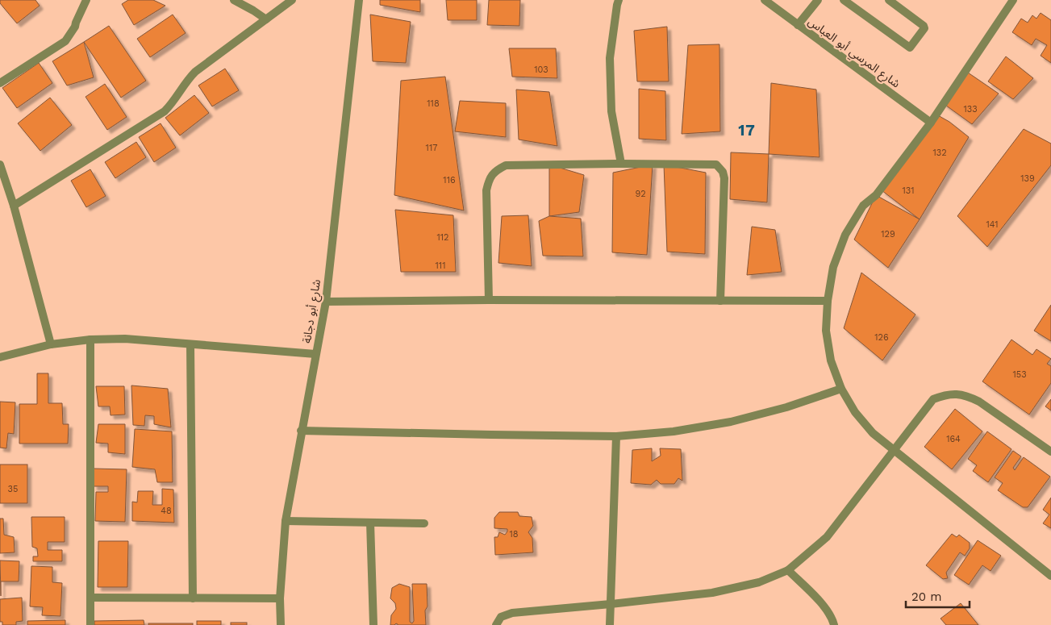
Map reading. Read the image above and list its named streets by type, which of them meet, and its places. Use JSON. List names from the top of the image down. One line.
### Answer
{"streets":{"street":["شارع المرسي أبو العباس","شارع أبو دجانة"]},"districts":["17"],"house_numbers":["103","118","133","117","132","139","116","131","92","141","129","112","111","126","153","164","35","48","18"],"scale_bar":"20 m"}
